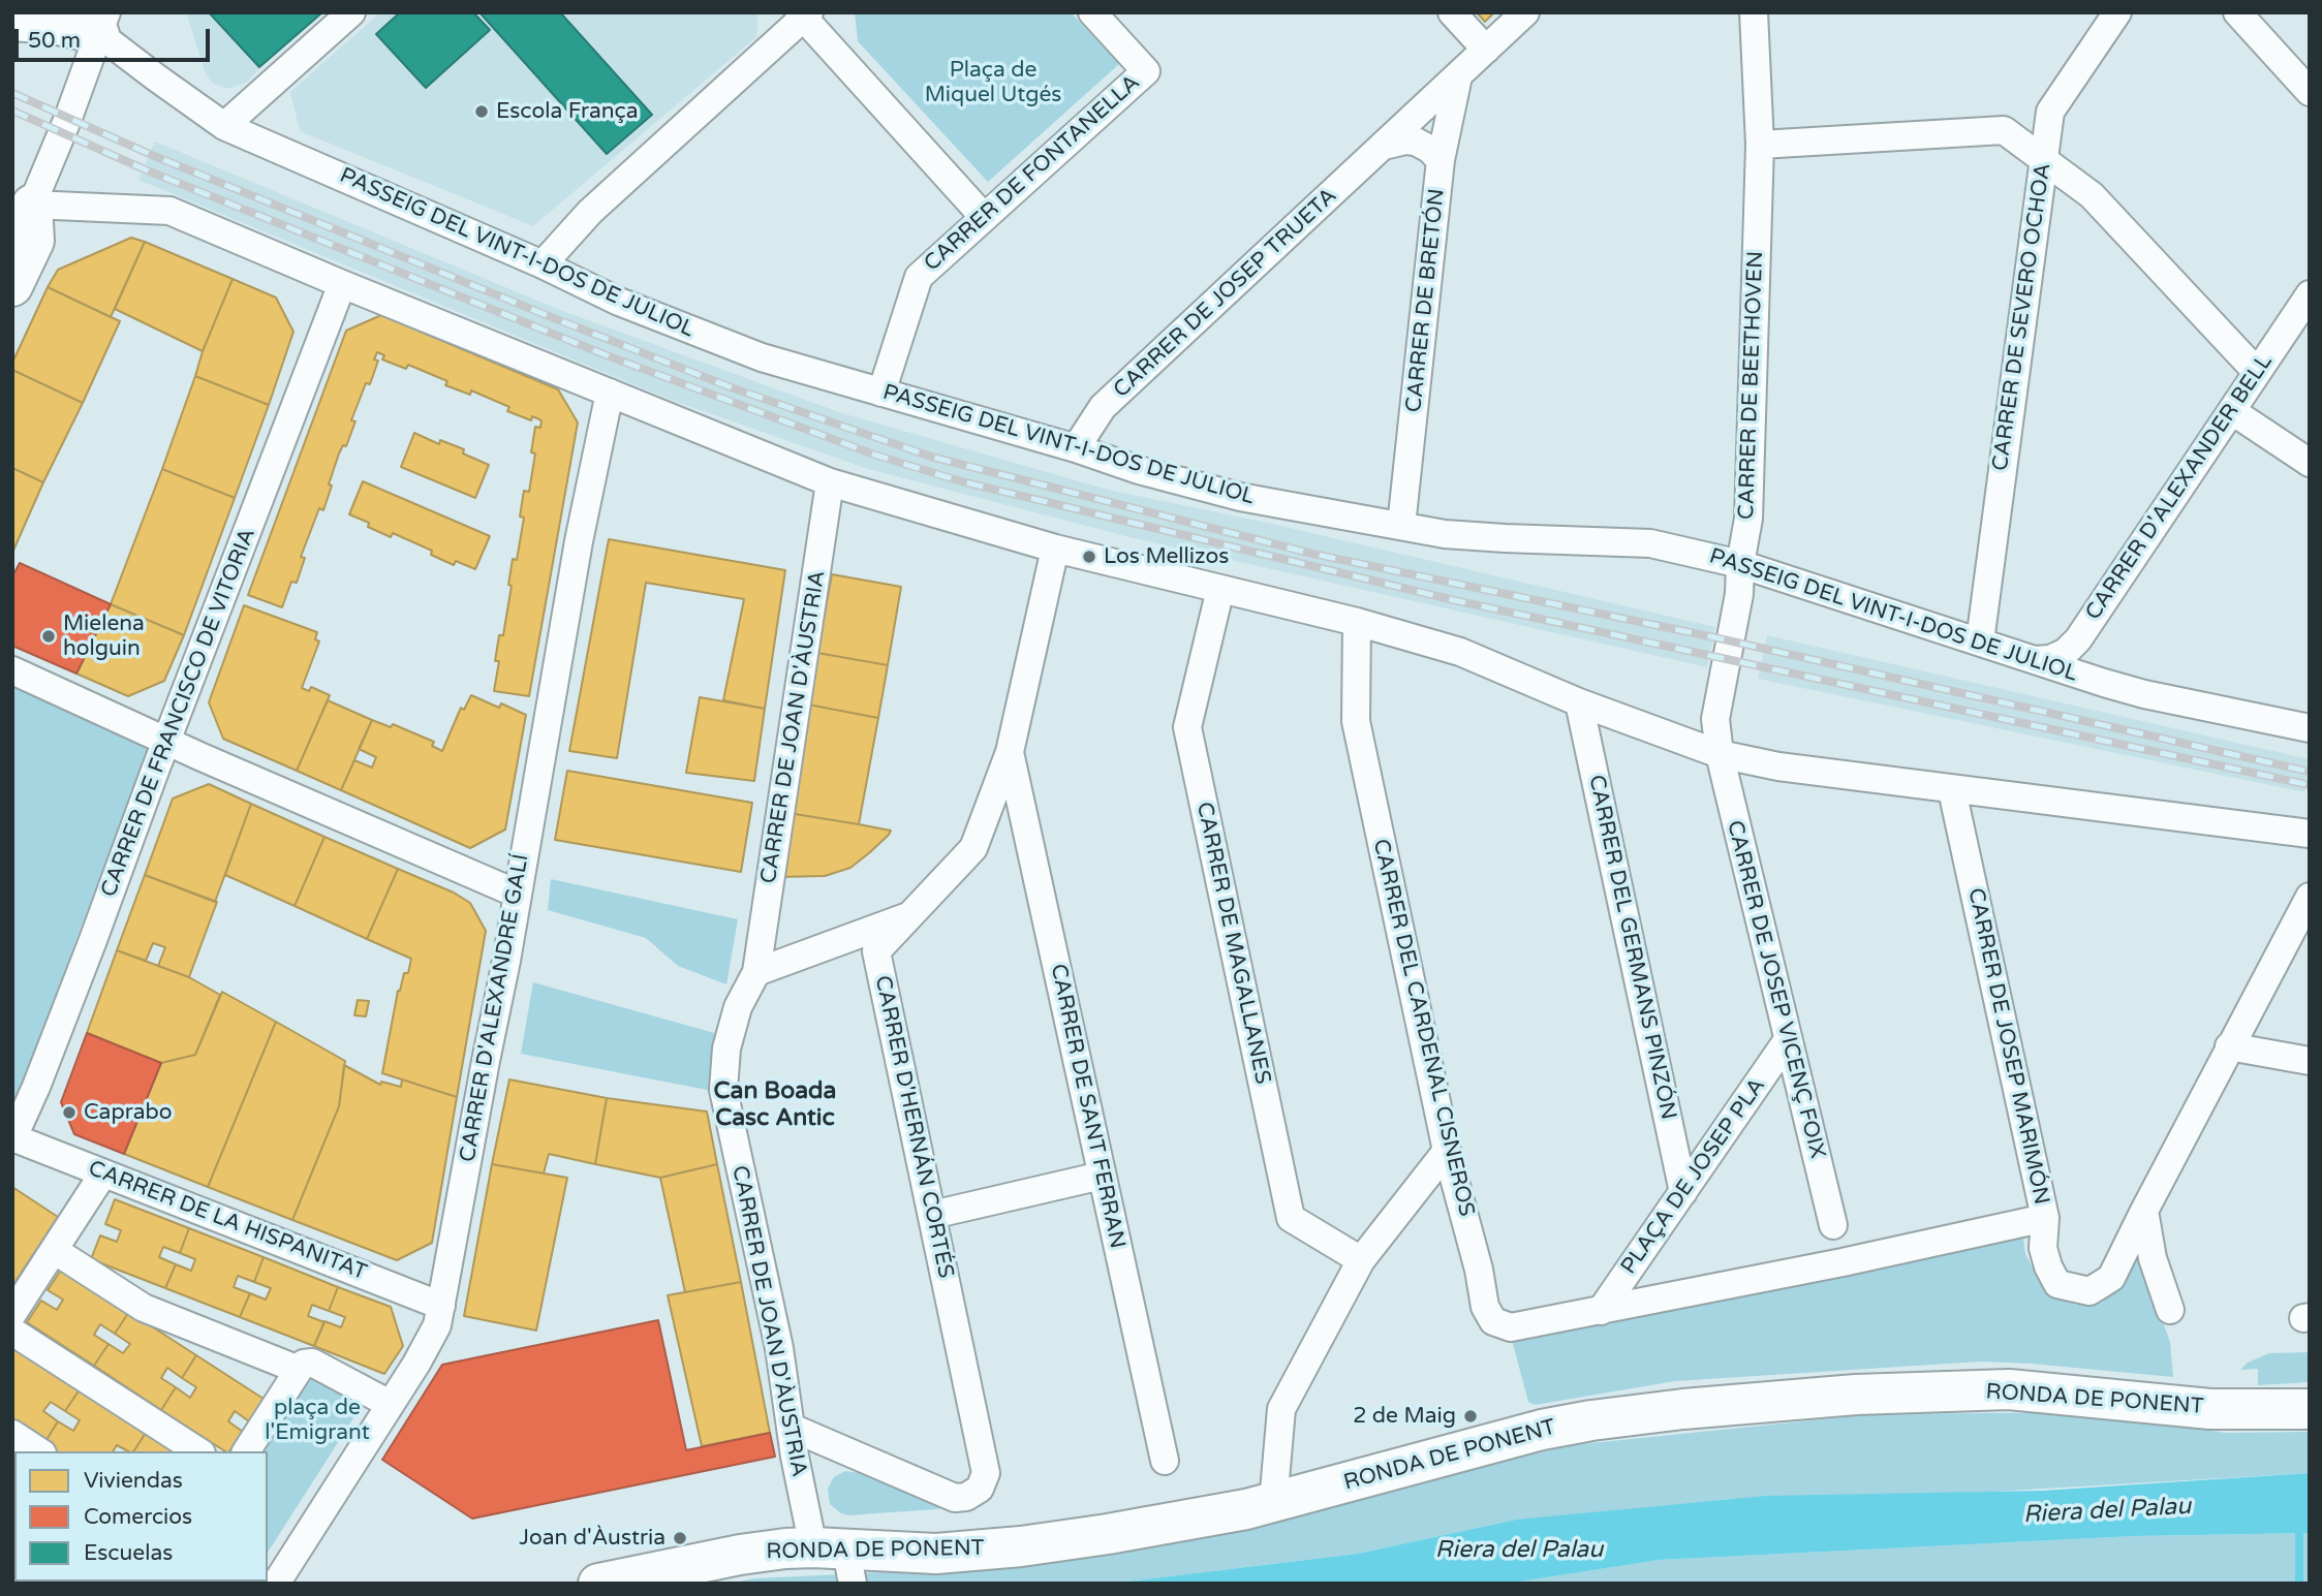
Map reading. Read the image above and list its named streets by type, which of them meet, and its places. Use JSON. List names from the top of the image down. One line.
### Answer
{"streets":{"main road":["PASSEIG DEL VINT-I-DOS DE JULIOL","RONDA DE PONENT"],"street":["CARRER DE FONTANELLA","CARRER DE JOSEP TRUETA","CARRER DE BRETÓN","CARRER DE SEVERO OCHOA","CARRER DE BEETHOVEN","CARRER D'ALEXANDER BELL","CARRER DE FRANCISCO DE VITORIA","CARRER DE JOAN D'ÀUSTRIA","CARRER DE MAGALLANES","CARRER DEL GERMANS PINZÓN","CARRER DE JOSEP VICENÇ FOIX","CARRER D'ALEXANDRE GALÍ","CARRER DEL CARDENAL CISNEROS","CARRER DE JOSEP MARIMÓN","CARRER DE SANT FERRAN","CARRER D'HERNÁN CORTÉS","PLAÇA DE JOSEP PLA","CARRER DE LA HISPANITAT"]},"crossings":[["CARRER DE FONTANELLA","PASSEIG DEL VINT-I-DOS DE JULIOL"],["PASSEIG DEL VINT-I-DOS DE JULIOL","CARRER DE JOSEP TRUETA"],["PASSEIG DEL VINT-I-DOS DE JULIOL","CARRER DE BRETÓN"],["PASSEIG DEL VINT-I-DOS DE JULIOL","CARRER DE SEVERO OCHOA"],["PASSEIG DEL VINT-I-DOS DE JULIOL","CARRER DE BEETHOVEN"],["PASSEIG DEL VINT-I-DOS DE JULIOL","CARRER D'ALEXANDER BELL"],["CARRER DE JOSEP TRUETA","CARRER DE BRETÓN"],["CARRER DE BEETHOVEN","CARRER DE JOSEP VICENÇ FOIX"],["CARRER DE FRANCISCO DE VITORIA","CARRER DE LA HISPANITAT"],["CARRER DE JOAN D'ÀUSTRIA","CARRER D'HERNÁN CORTÉS"],["CARRER DE JOAN D'ÀUSTRIA","RONDA DE PONENT"],["CARRER DEL GERMANS PINZÓN","PLAÇA DE JOSEP PLA"],["CARRER DE JOSEP VICENÇ FOIX","PLAÇA DE JOSEP PLA"],["CARRER D'ALEXANDRE GALÍ","CARRER DE LA HISPANITAT"],["CARRER DEL CARDENAL CISNEROS","PLAÇA DE JOSEP PLA"],["CARRER DE SANT FERRAN","CARRER D'HERNÁN CORTÉS"]],"districts":["Can Boada Casc Antic"],"water":["Riera del Palau"],"parks":["Plaça de Miquel Utgés","plaça de l'Emigrant"],"places":["Escola França","Los Mellizos","Mielena holguin","Caprabo","2 de Maig","Joan d'Àustria"],"legend":["Viviendas","Comercios","Escuelas"],"scale_bar":"50 m"}
